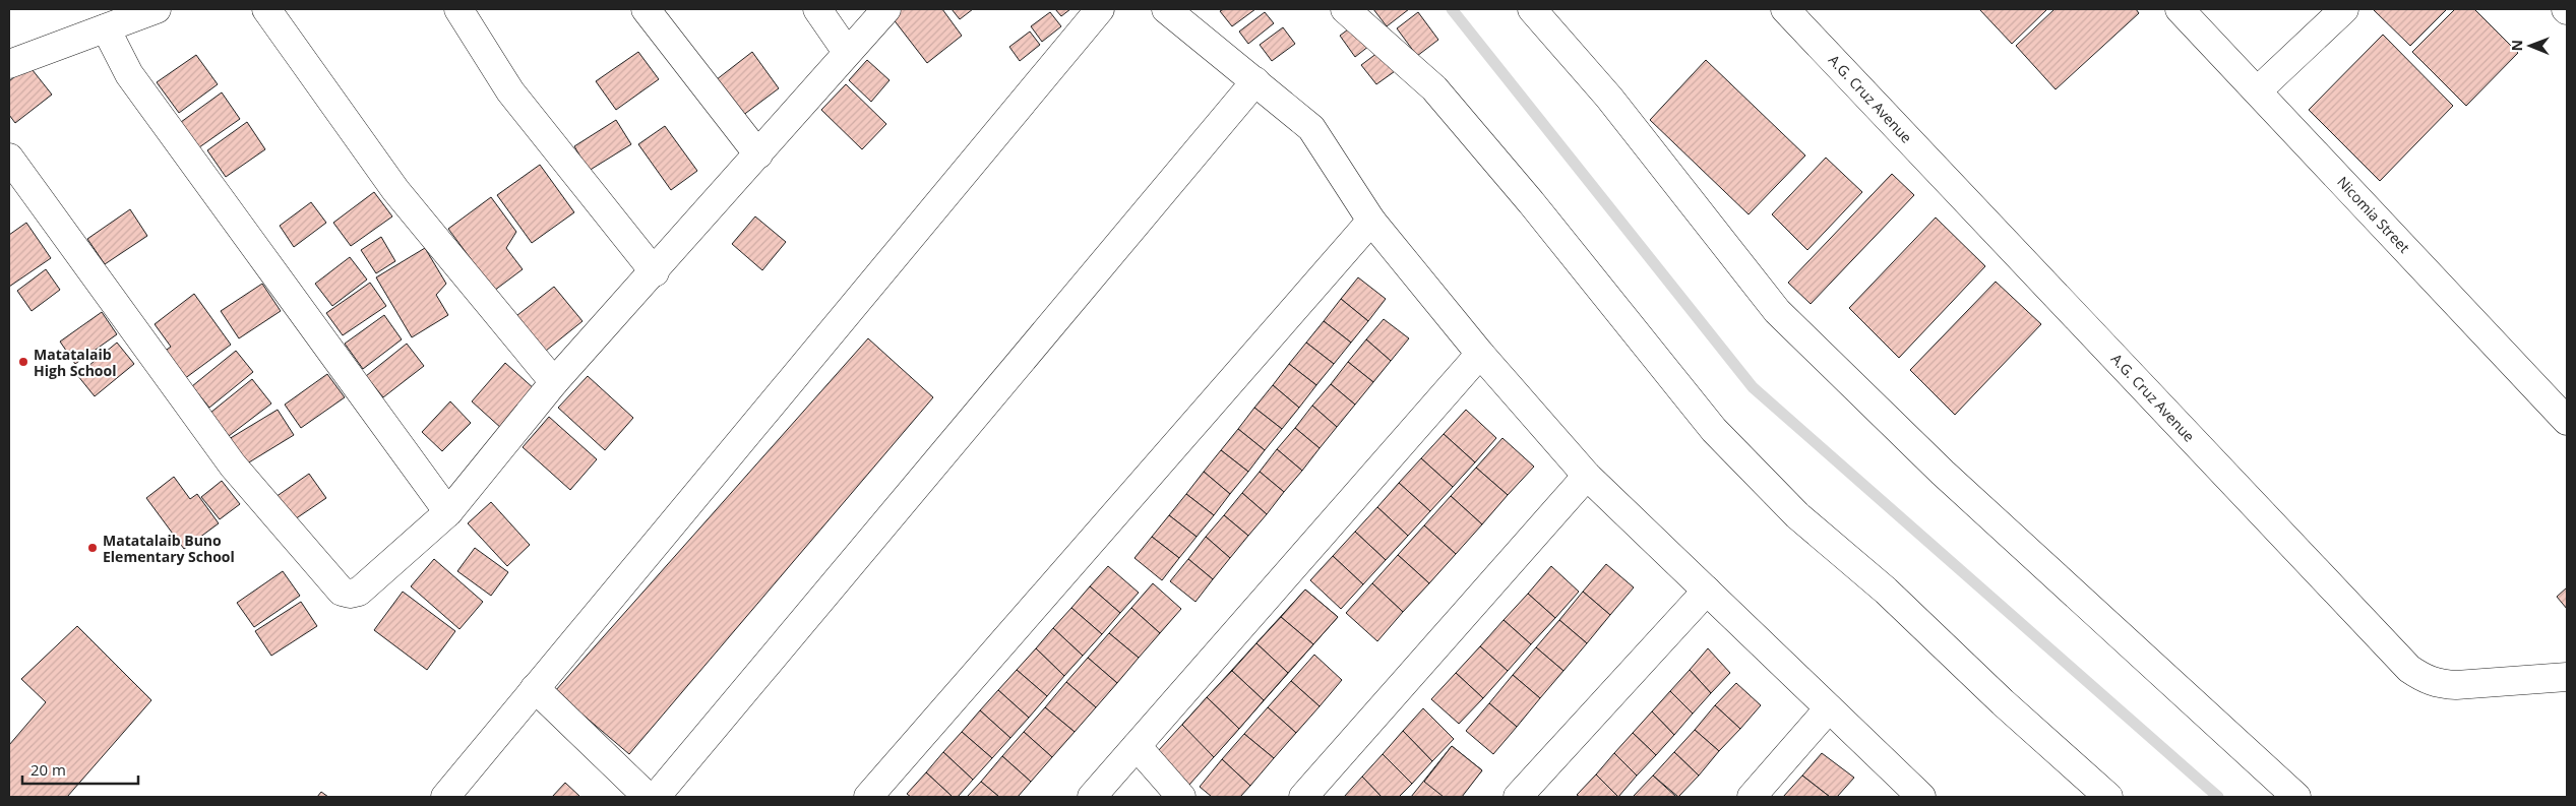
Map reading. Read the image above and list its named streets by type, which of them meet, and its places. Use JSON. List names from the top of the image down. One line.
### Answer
{"streets":{"street":["A.G. Cruz Avenue","Nicomia Street"]},"places":["Matatalaib High School","Matatalaib Buno Elementary School"],"scale_bar":"20 m","north":"left"}
